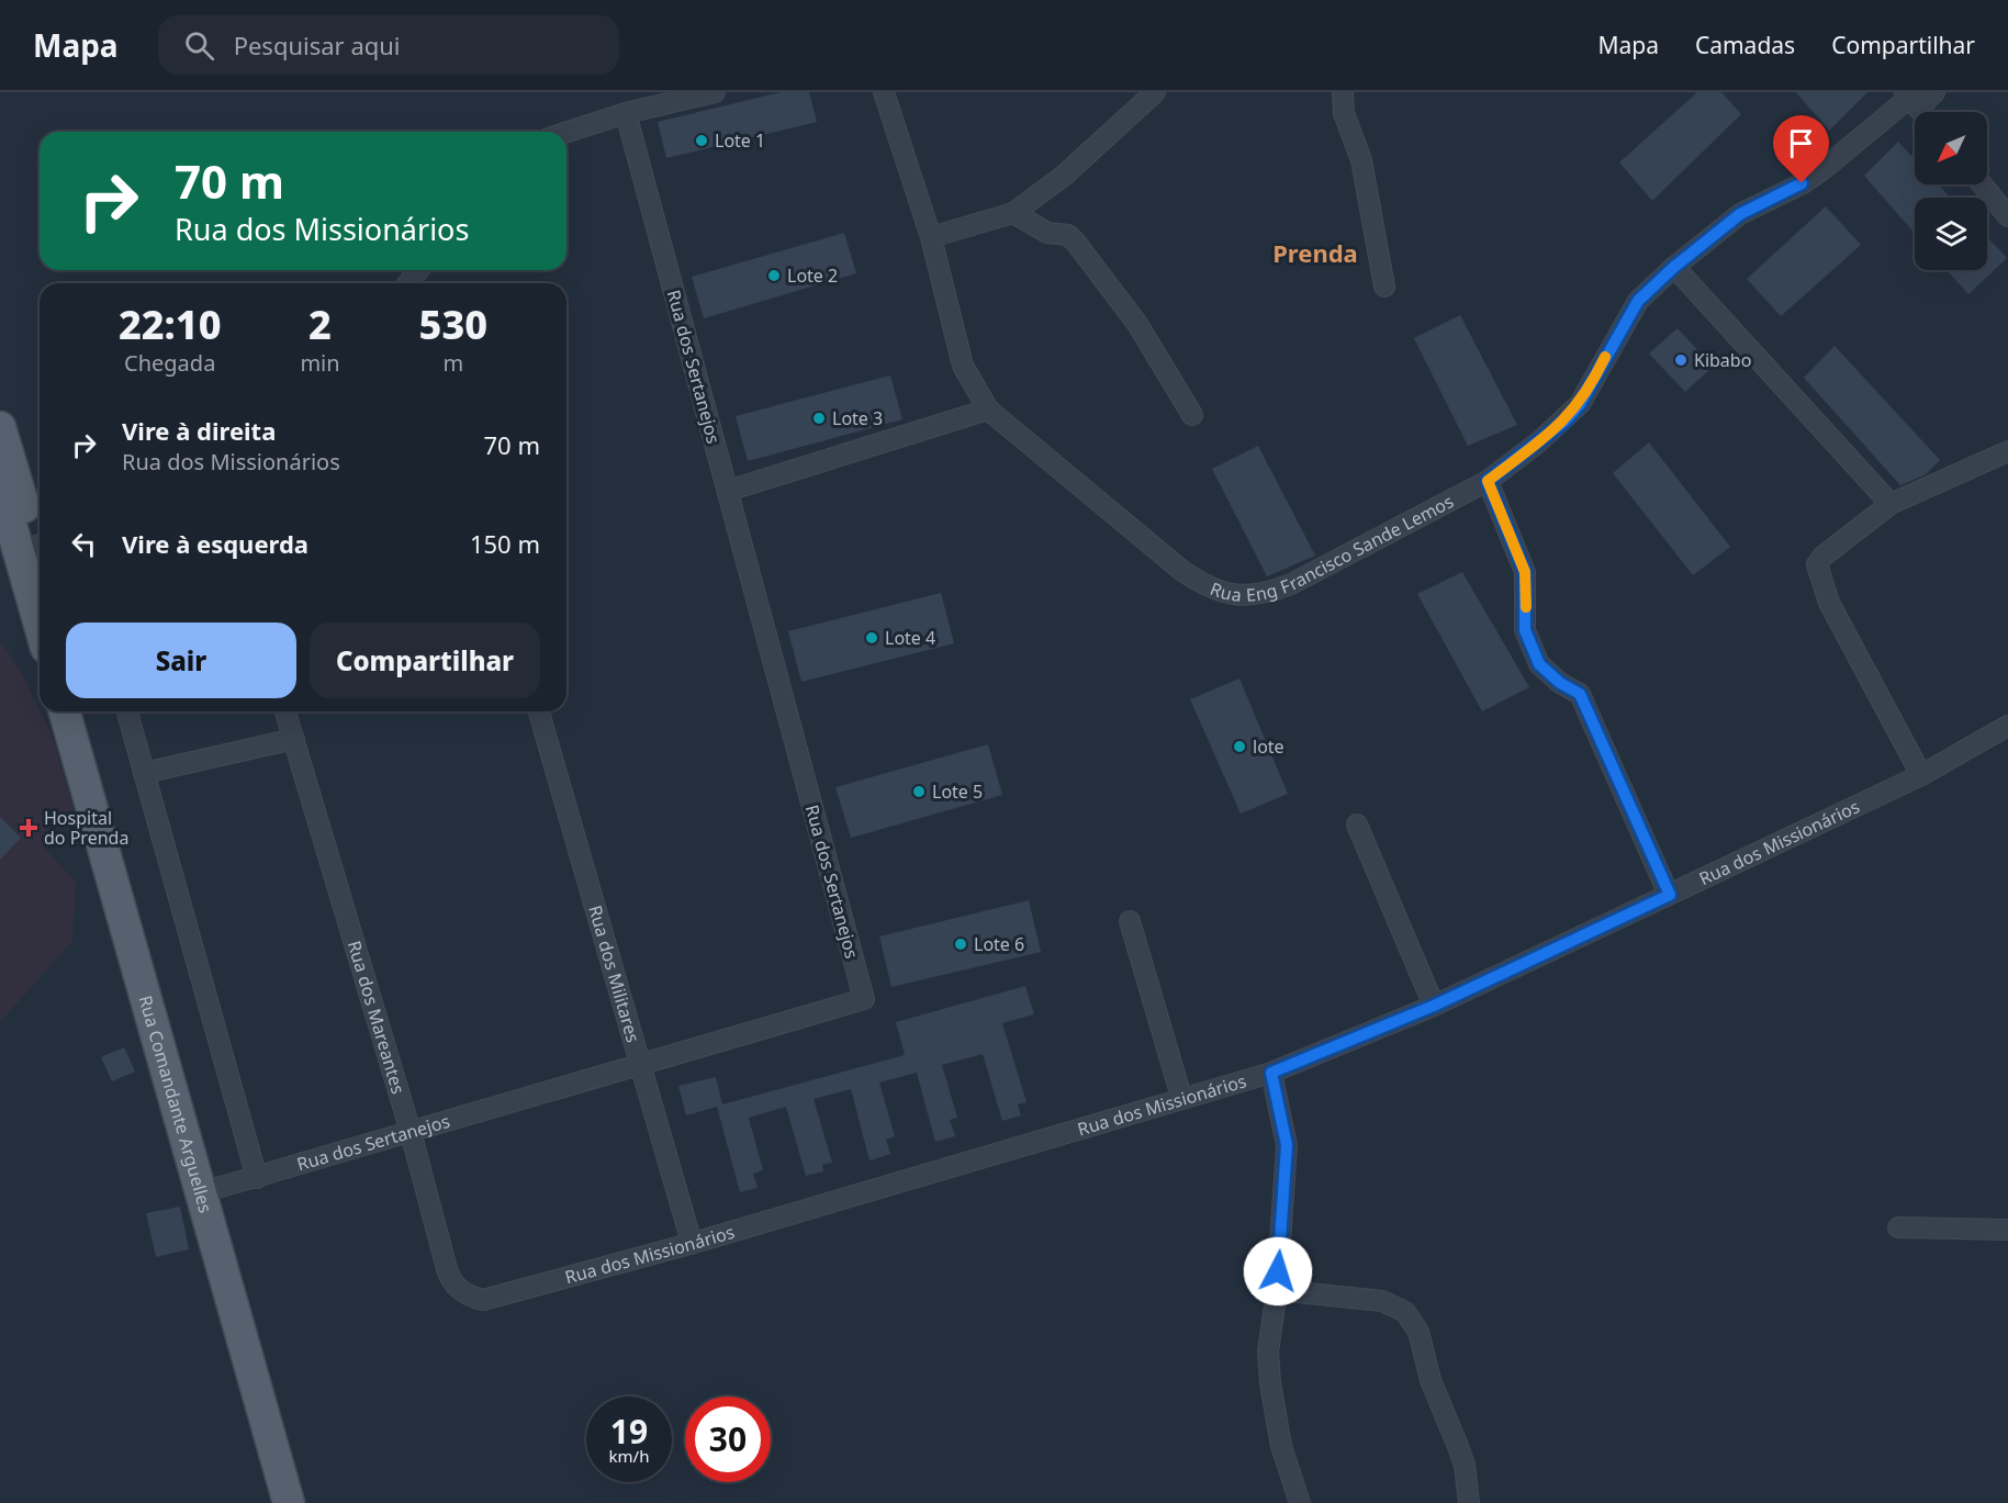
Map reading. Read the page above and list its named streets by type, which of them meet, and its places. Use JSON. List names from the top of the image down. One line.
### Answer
{"streets":{"main road":["Rua Comandante Arguelles"],"street":["Rua dos Sertanejos","Rua Eng Francisco Sande Lemos","Rua dos Missionários","Rua dos Militares","Rua dos Mareantes"]},"crossings":[["Rua dos Sertanejos","Rua dos Militares"],["Rua dos Sertanejos","Rua dos Mareantes"],["Rua dos Sertanejos","Rua Comandante Arguelles"],["Rua dos Missionários","Rua dos Militares"],["Rua dos Missionários","Rua dos Mareantes"]],"districts":["Prenda"],"places":{"other":["Lote 1","Lote 2","Kibabo","Lote 3","Lote 4","lote","Lote 5","Lote 6"],"health":["Hospital do Prenda"]},"north":"bottom left","page":{"header":"Mapa","search":"Pesquisar aqui","nav":["Mapa","Camadas","Compartilhar"],"turn":["70 m","Rua dos Missionários"],"eta":["22:10","Chegada","2","min","530","m"],"list":[{"name":"Vire à direita","note":"Rua dos Missionários","value":"70 m"},{"name":"Vire à esquerda","value":"150 m"}],"buttons":["Sair","Compartilhar"],"speed":"19 km/h","limit":"30"}}
